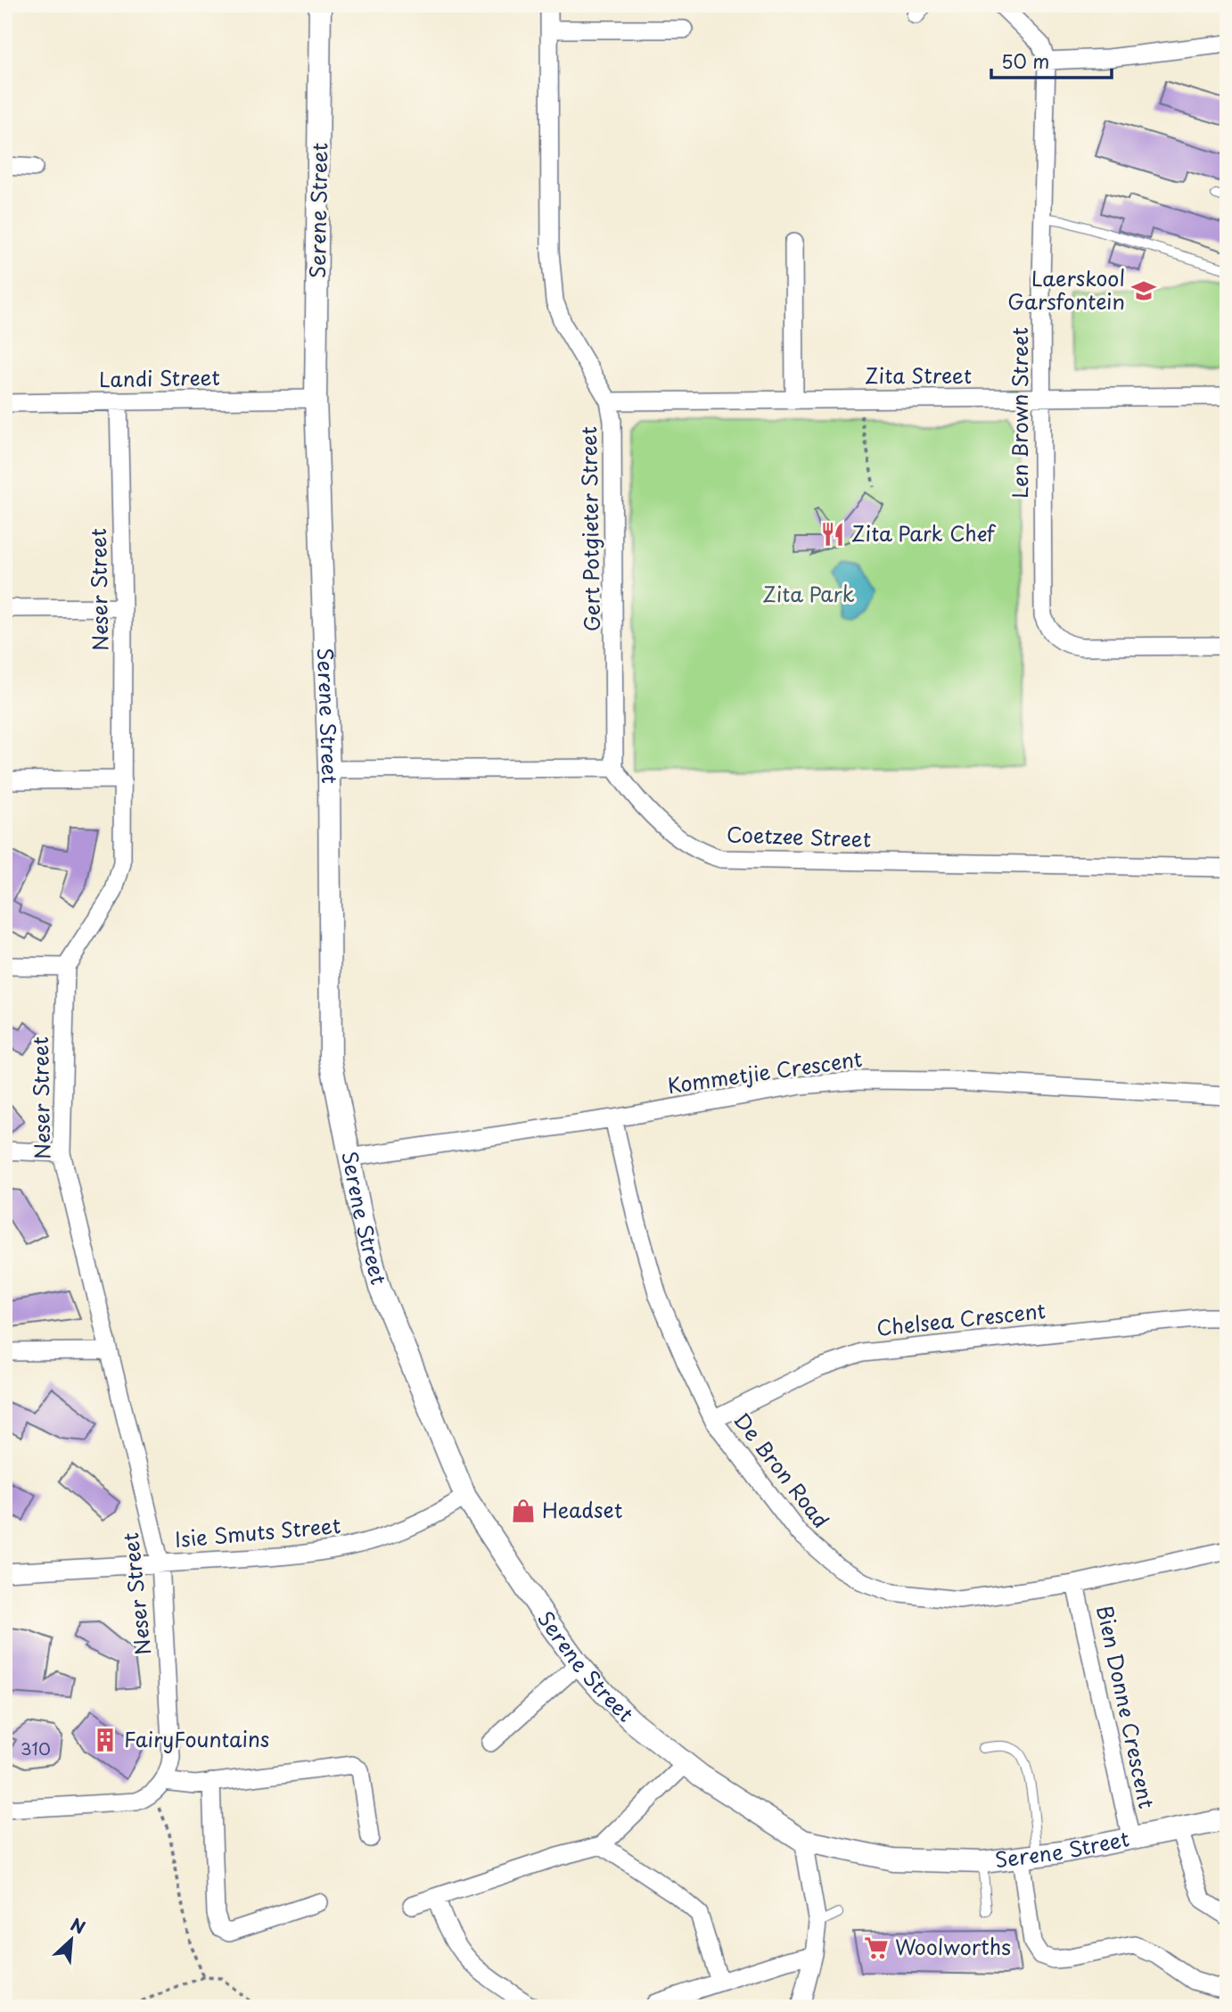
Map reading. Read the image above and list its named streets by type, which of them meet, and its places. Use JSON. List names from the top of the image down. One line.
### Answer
{"streets":{"street":["Serene Street","Zita Street","Landi Street","Len Brown Street","Gert Potgieter Street","Neser Street","Coetzee Street","Kommetjie Crescent","Chelsea Crescent","De Bron Road","Isie Smuts Street","Bien Donne Crescent"]},"crossings":[["Serene Street","Landi Street"],["Serene Street","Kommetjie Crescent"],["Serene Street","Isie Smuts Street"],["Serene Street","Bien Donne Crescent"],["Zita Street","Len Brown Street"],["Zita Street","Gert Potgieter Street"],["Landi Street","Neser Street"],["Gert Potgieter Street","Coetzee Street"],["Neser Street","Isie Smuts Street"],["Kommetjie Crescent","De Bron Road"],["Chelsea Crescent","De Bron Road"],["De Bron Road","Bien Donne Crescent"]],"parks":["Zita Park"],"places":{"school or university":["Laerskool Garsfontein"],"restaurant":["Zita Park Chef"],"shop":["Headset"],"building":["FairyFountains"],"supermarket":["Woolworths"]},"house_numbers":["310"],"scale_bar":"50 m","north":"top right"}
